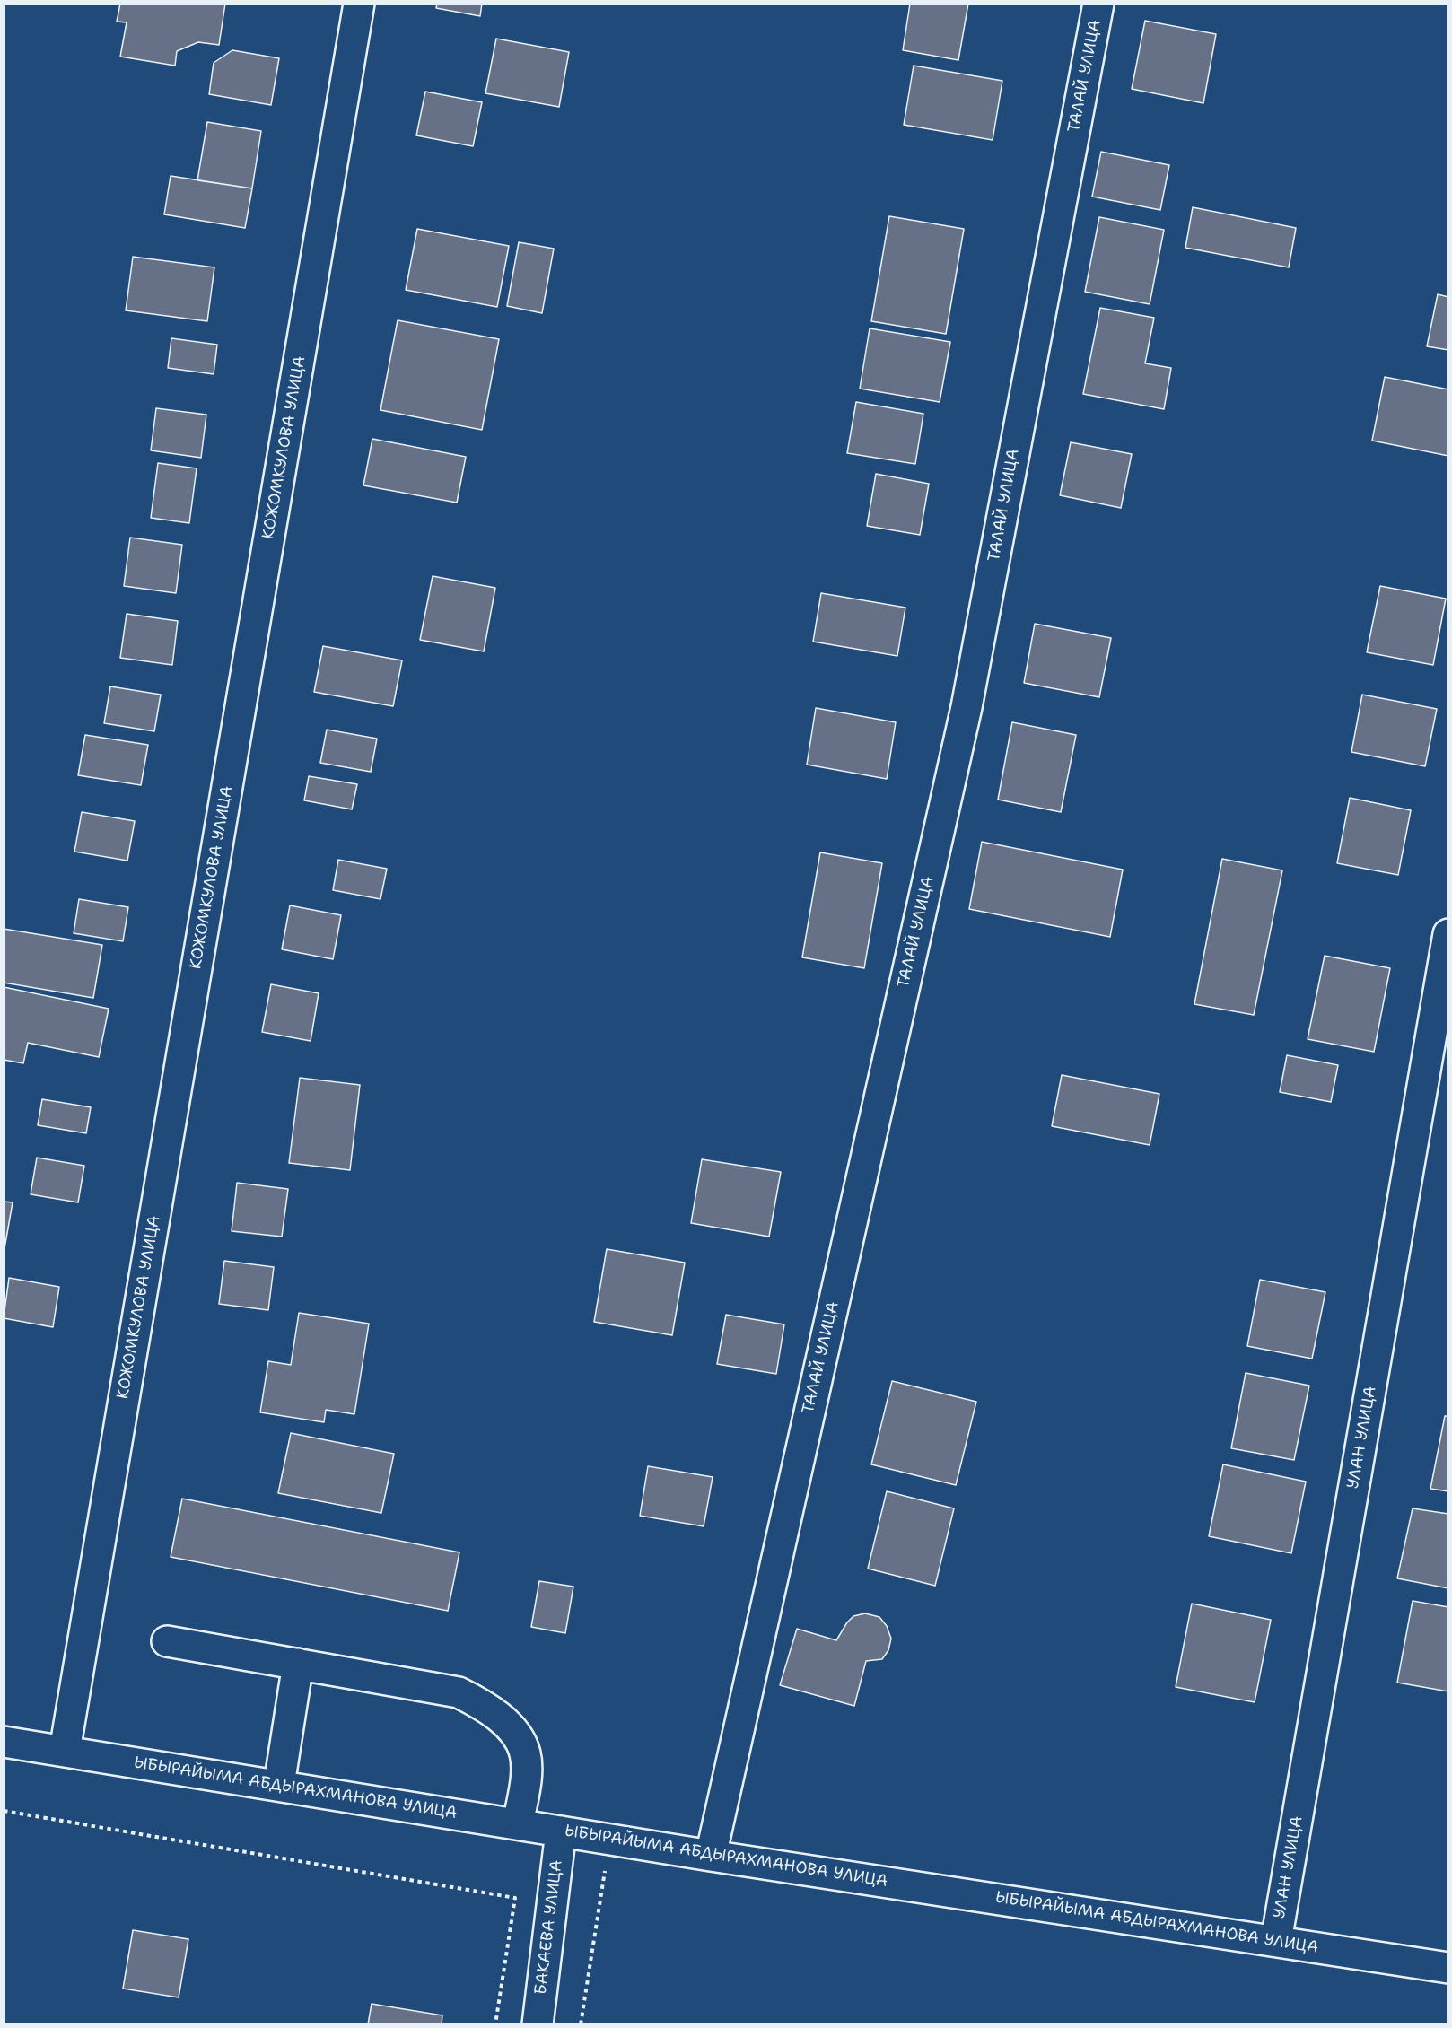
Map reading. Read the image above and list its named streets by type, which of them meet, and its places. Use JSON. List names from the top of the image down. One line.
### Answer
{"streets":{"street":["ТАЛАЙ УЛИЦА","КОЖОМКУЛОВА УЛИЦА","УЛАН УЛИЦА","ЫБЫРАЙЫМА АБДЫРАХМАНОВА УЛИЦА","БАКАЕВА УЛИЦА"]},"crossings":[["ТАЛАЙ УЛИЦА","ЫБЫРАЙЫМА АБДЫРАХМАНОВА УЛИЦА"],["КОЖОМКУЛОВА УЛИЦА","ЫБЫРАЙЫМА АБДЫРАХМАНОВА УЛИЦА"],["УЛАН УЛИЦА","ЫБЫРАЙЫМА АБДЫРАХМАНОВА УЛИЦА"],["ЫБЫРАЙЫМА АБДЫРАХМАНОВА УЛИЦА","БАКАЕВА УЛИЦА"]]}
